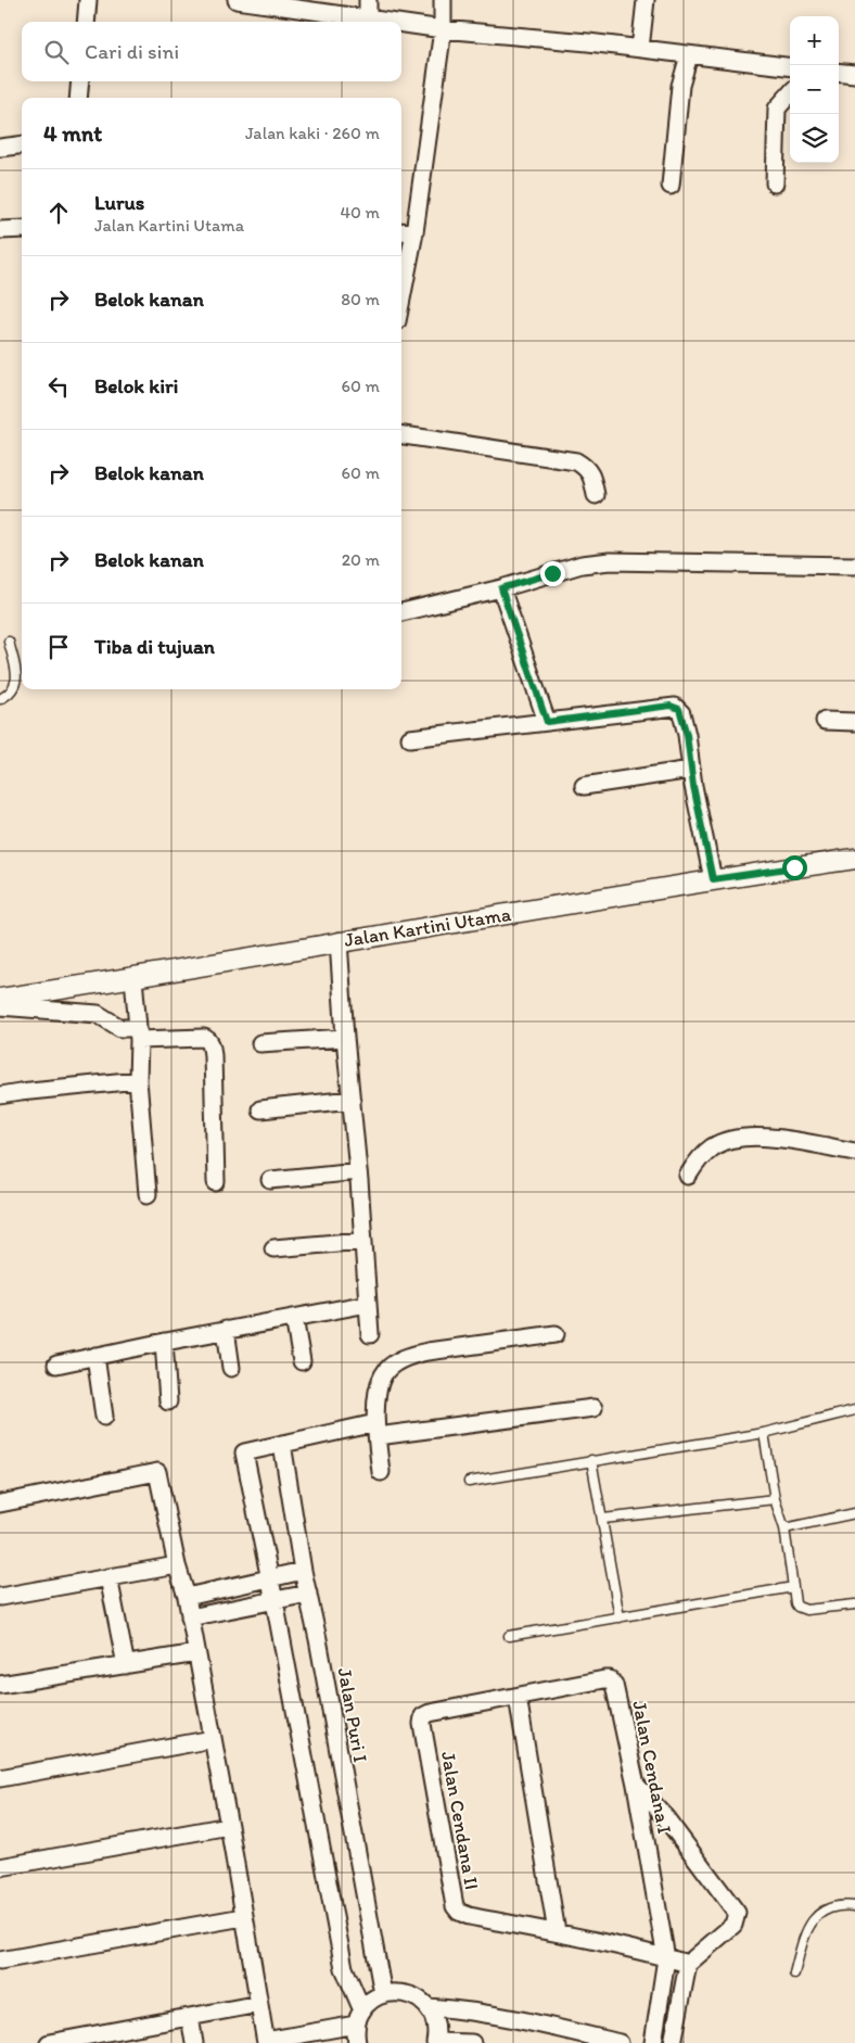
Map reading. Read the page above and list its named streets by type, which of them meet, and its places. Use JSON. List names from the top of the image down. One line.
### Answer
{"streets":{"street":["Jalan Kartini Utama","Jalan Puri I","Jalan Cendana I","Jalan Cendana II"]},"crossings":[["Jalan Cendana I","Jalan Cendana II"]],"page":{"map_buttons":["+","−"],"search":"Cari di sini","heading":["4 mnt","Jalan kaki · 260 m"],"list":[["Lurus","Jalan Kartini Utama","40 m"],["Belok kanan","80 m"],["Belok kiri","60 m"],["Belok kanan","60 m"],["Belok kanan","20 m"],"Tiba di tujuan"]}}
